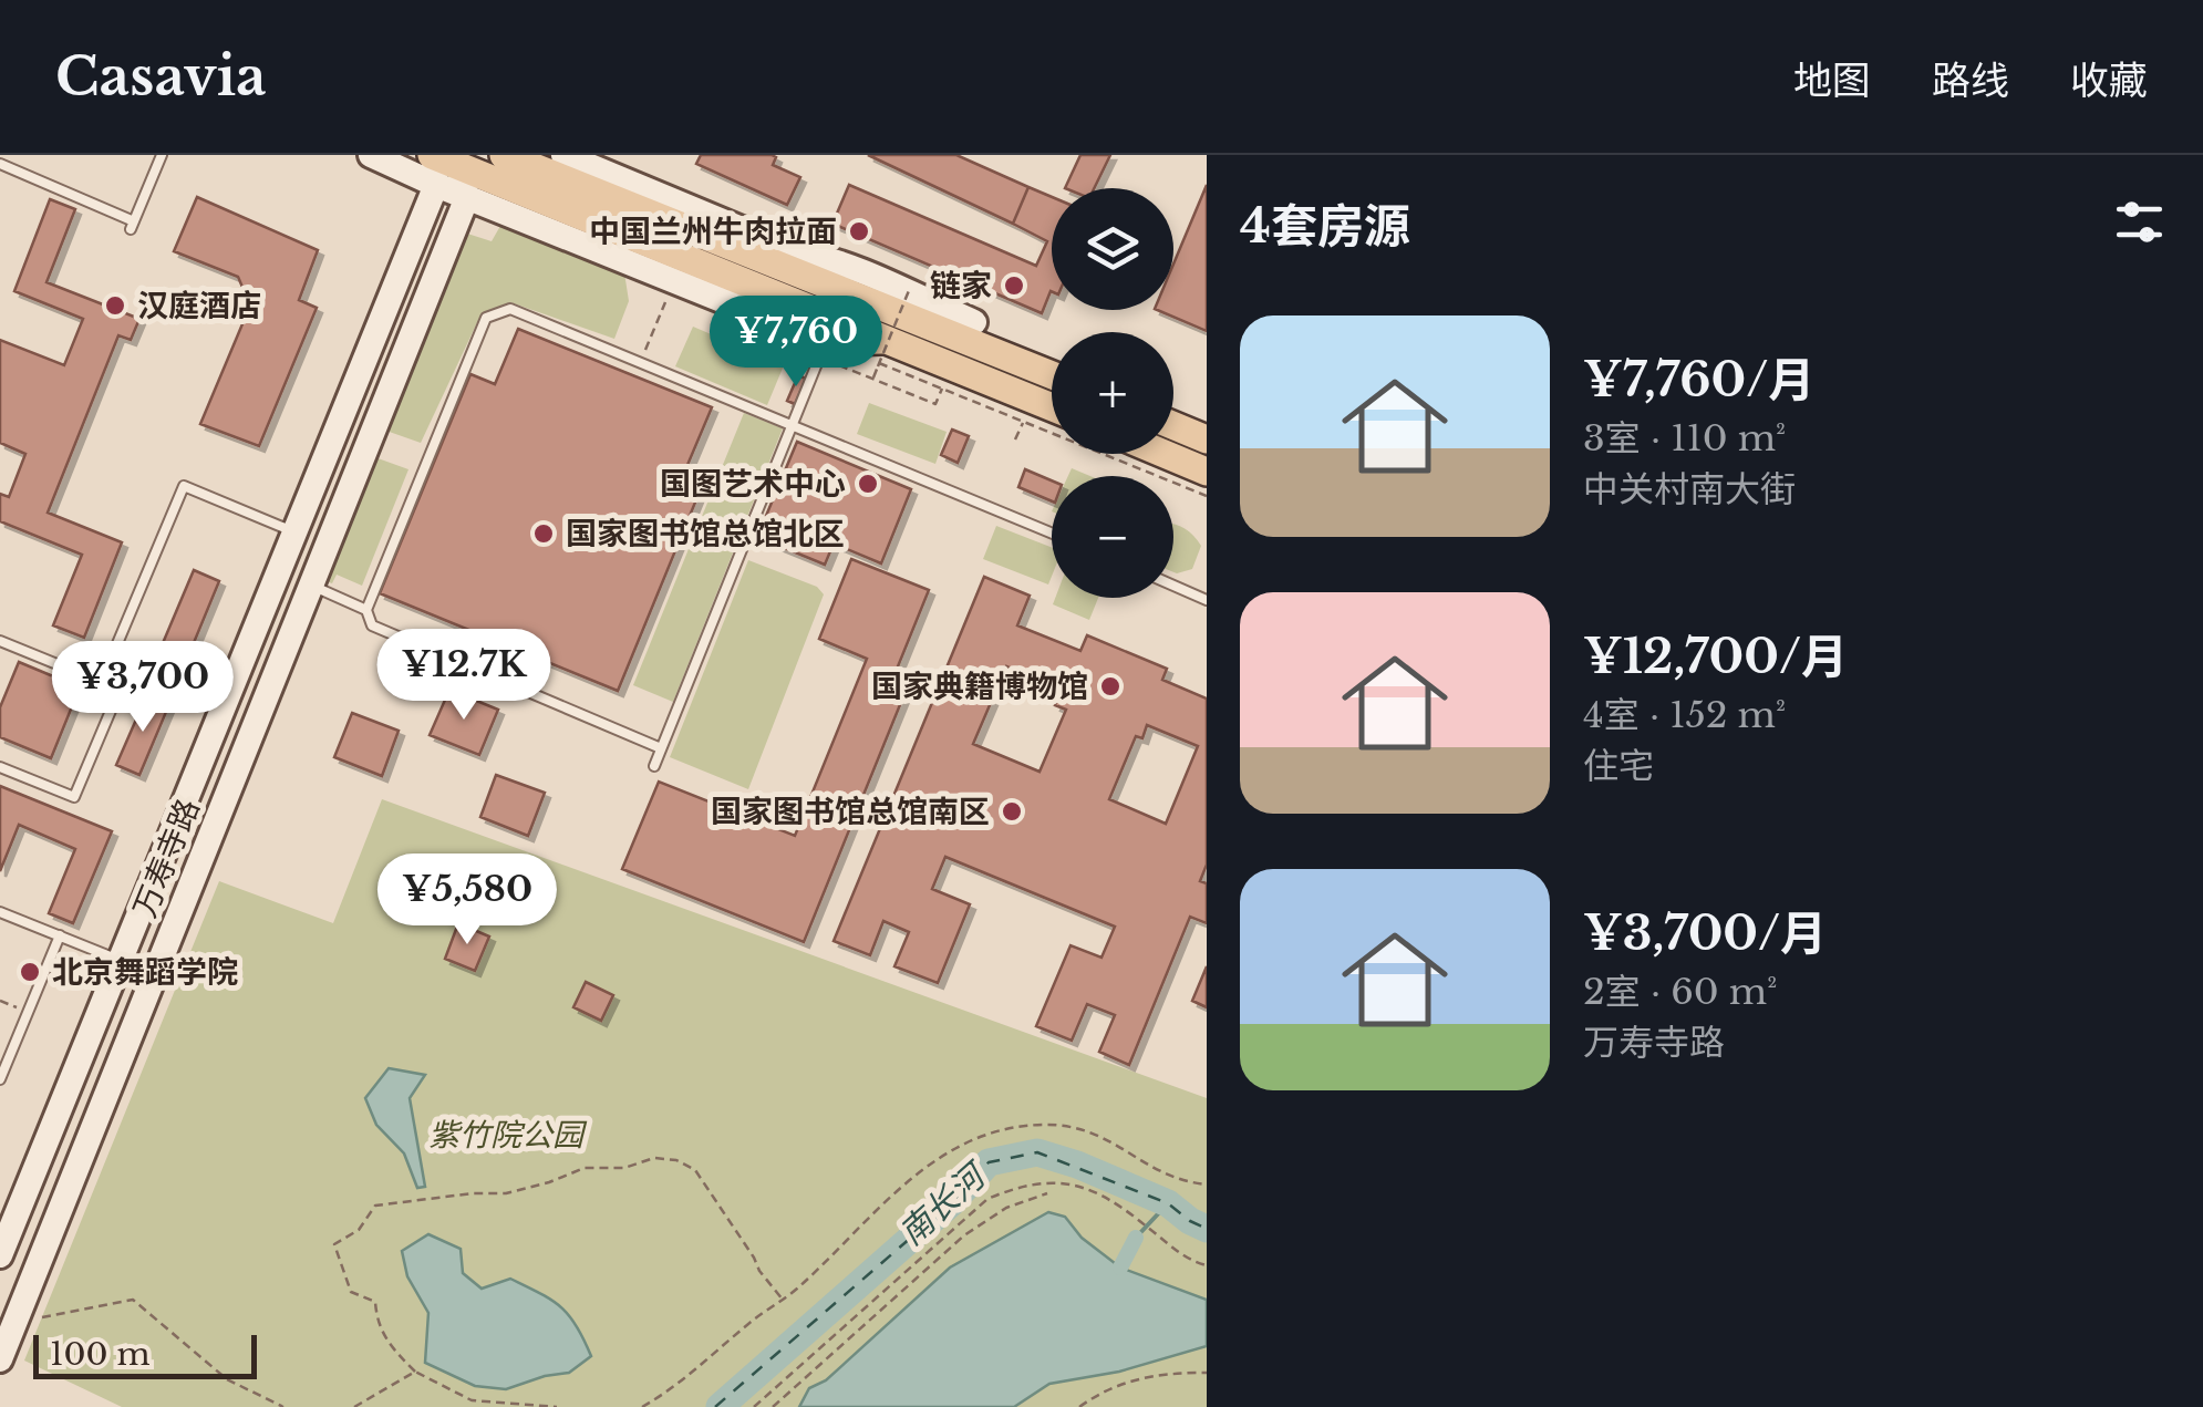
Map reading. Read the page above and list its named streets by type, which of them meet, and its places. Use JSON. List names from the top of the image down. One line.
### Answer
{"streets":{"street":["万寿寺路"]},"water":["南长河"],"parks":["紫竹院公园"],"places":["中国兰州牛肉拉面","链家","汉庭酒店","国图艺术中心","国家图书馆总馆北区","国家典籍博物馆","国家图书馆总馆南区","北京舞蹈学院"],"scale_bar":"100 m","page":{"header":"Casavia","nav":["地图","路线","收藏"],"heading":"4套房源","map_buttons":["+","−"],"list":[{"name":"¥7,760/月","note":"3室 · 110 m² · 中关村南大街"},{"name":"¥12,700/月","note":"4室 · 152 m² · 住宅"},{"name":"¥3,700/月","note":"2室 · 60 m² · 万寿寺路"}],"price":["¥7,760","¥12.7K","¥3,700","¥5,580"],"scale":"100 m"}}
